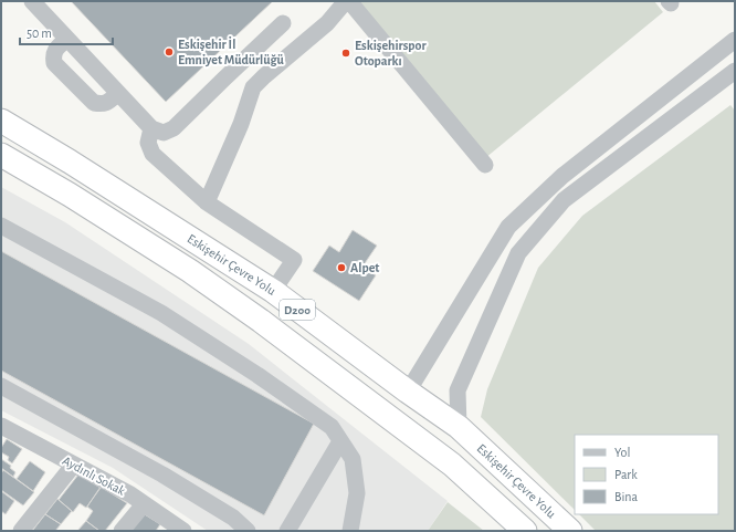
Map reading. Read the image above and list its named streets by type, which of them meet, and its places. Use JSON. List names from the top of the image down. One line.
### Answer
{"streets":{"highway":["Eskişehir Çevre Yolu","D200"],"street":["Aydınlı Sokak"]},"places":["Eskişehir İl Emniyet Müdürlüğü","Eskişehirspor Otoparkı","Alpet"],"legend":["Yol","Park","Bina"],"scale_bar":"50 m"}
